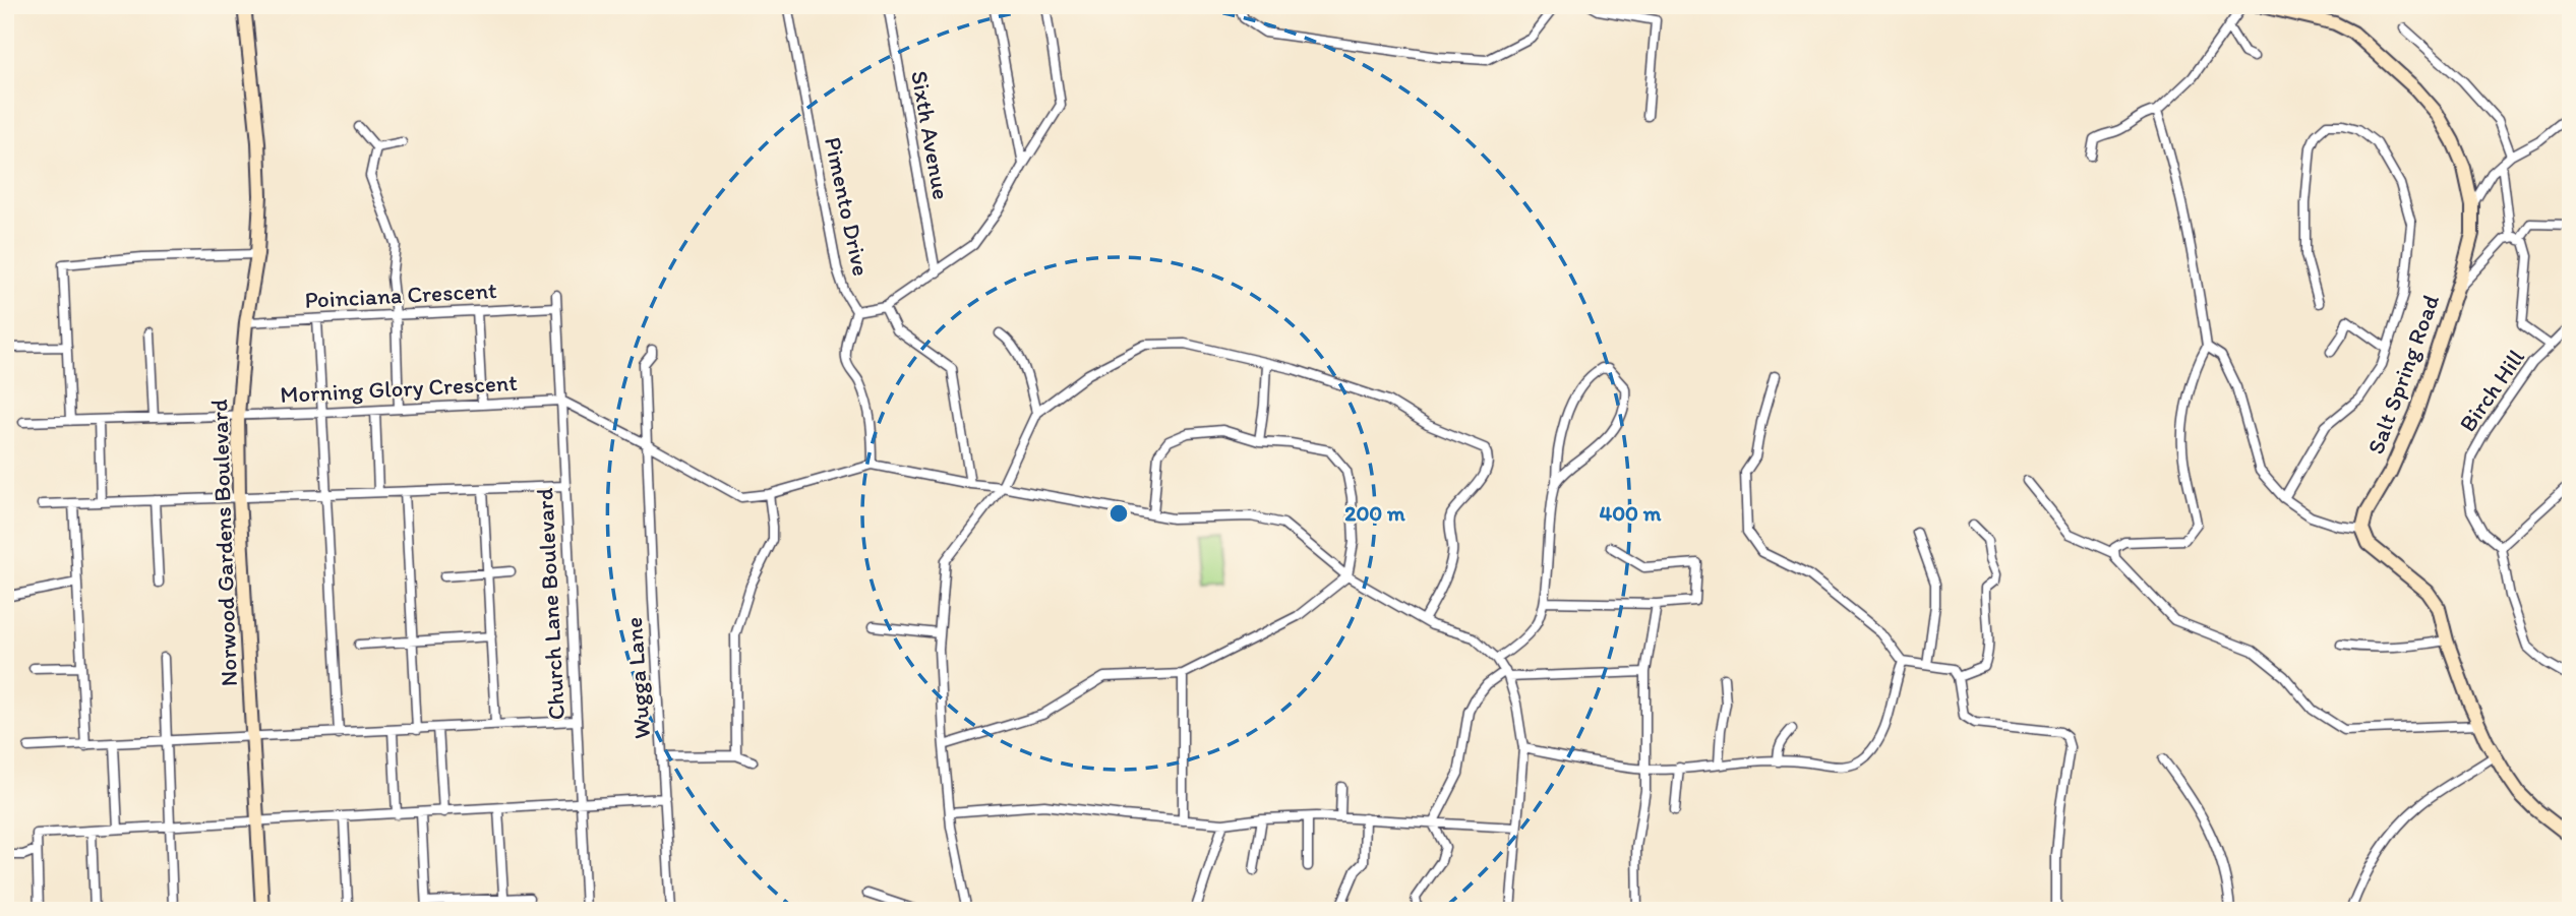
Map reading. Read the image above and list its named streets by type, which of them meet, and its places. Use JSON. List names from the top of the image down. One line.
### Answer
{"streets":{"street":["Sixth Avenue","Pimento Drive","Poinciana Crescent","Salt Spring Road","Morning Glory Crescent","Birch Hill","Norwood Gardens Boulevard","Church Lane Boulevard","Wugga Lane"]},"crossings":[["Sixth Avenue","Pimento Drive"],["Poinciana Crescent","Norwood Gardens Boulevard"],["Poinciana Crescent","Church Lane Boulevard"],["Morning Glory Crescent","Norwood Gardens Boulevard"],["Morning Glory Crescent","Church Lane Boulevard"]],"rings":["200 m","400 m"]}
